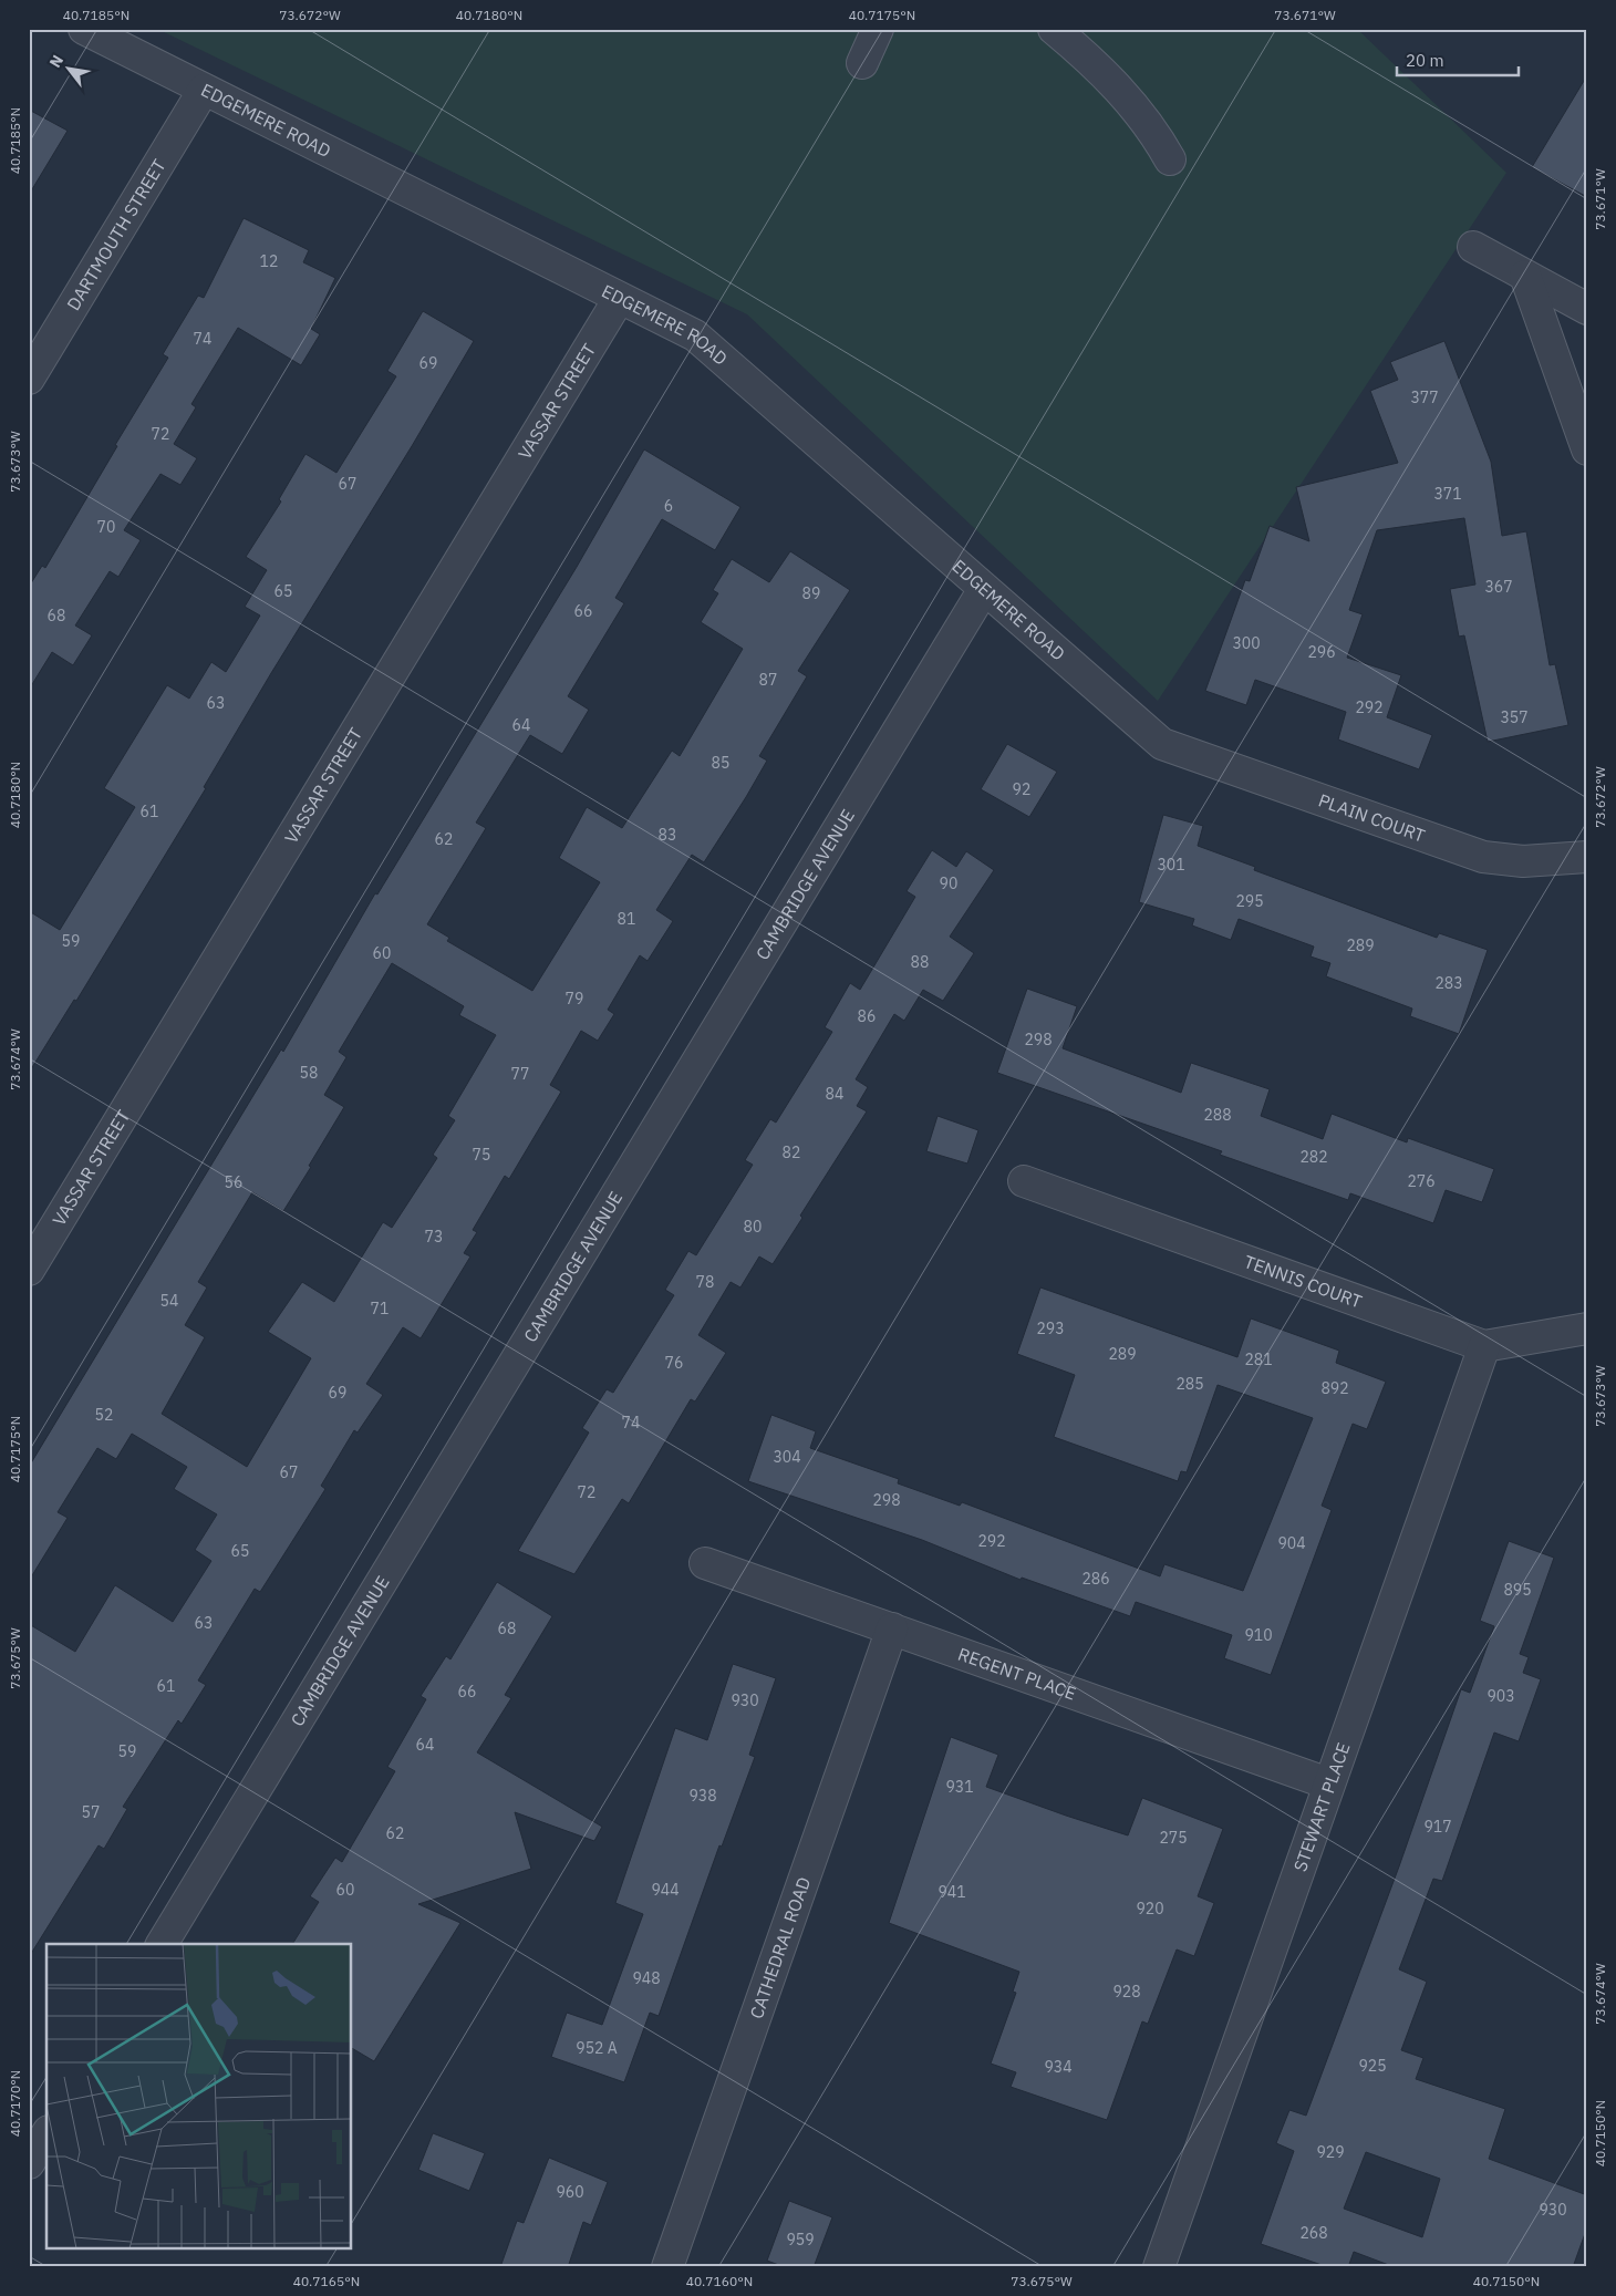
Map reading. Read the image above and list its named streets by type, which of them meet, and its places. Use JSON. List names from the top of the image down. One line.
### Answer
{"streets":{"street":["EDGEMERE ROAD","DARTMOUTH STREET","VASSAR STREET","PLAIN COURT","CAMBRIDGE AVENUE","TENNIS COURT","REGENT PLACE","STEWART PLACE","CATHEDRAL ROAD"]},"crossings":[["EDGEMERE ROAD","DARTMOUTH STREET"],["EDGEMERE ROAD","VASSAR STREET"],["EDGEMERE ROAD","PLAIN COURT"],["EDGEMERE ROAD","CAMBRIDGE AVENUE"],["TENNIS COURT","STEWART PLACE"],["REGENT PLACE","STEWART PLACE"],["REGENT PLACE","CATHEDRAL ROAD"]],"house_numbers":["12","74","69","377","72","67","371","6","70","367","65","89","66","68","300","296","87","63","292","357","64","85","92","61","83","62","301","90","295","81","59","289","60","88","283","79","86","298","58","77","84","288","82","75","282","276","56","80","73","78","54","71","293","289","281","76","285","892","69","52","74","304","67","72","298","292","904","65","286","895","63","68","910","61","66","903","930","64","59","931","938","57","917","62","275","60","944","941","920","948","928","952 A","925","934","929","960","930","268","959"],"scale_bar":"20 m","north":"top left","coordinates":["40.7185°N","73.672°W","40.7180°N","40.7175°N","73.671°W","73.673°W","73.674°W","73.675°W","40.7170°N","40.7150°N","40.7165°N","40.7160°N"]}
